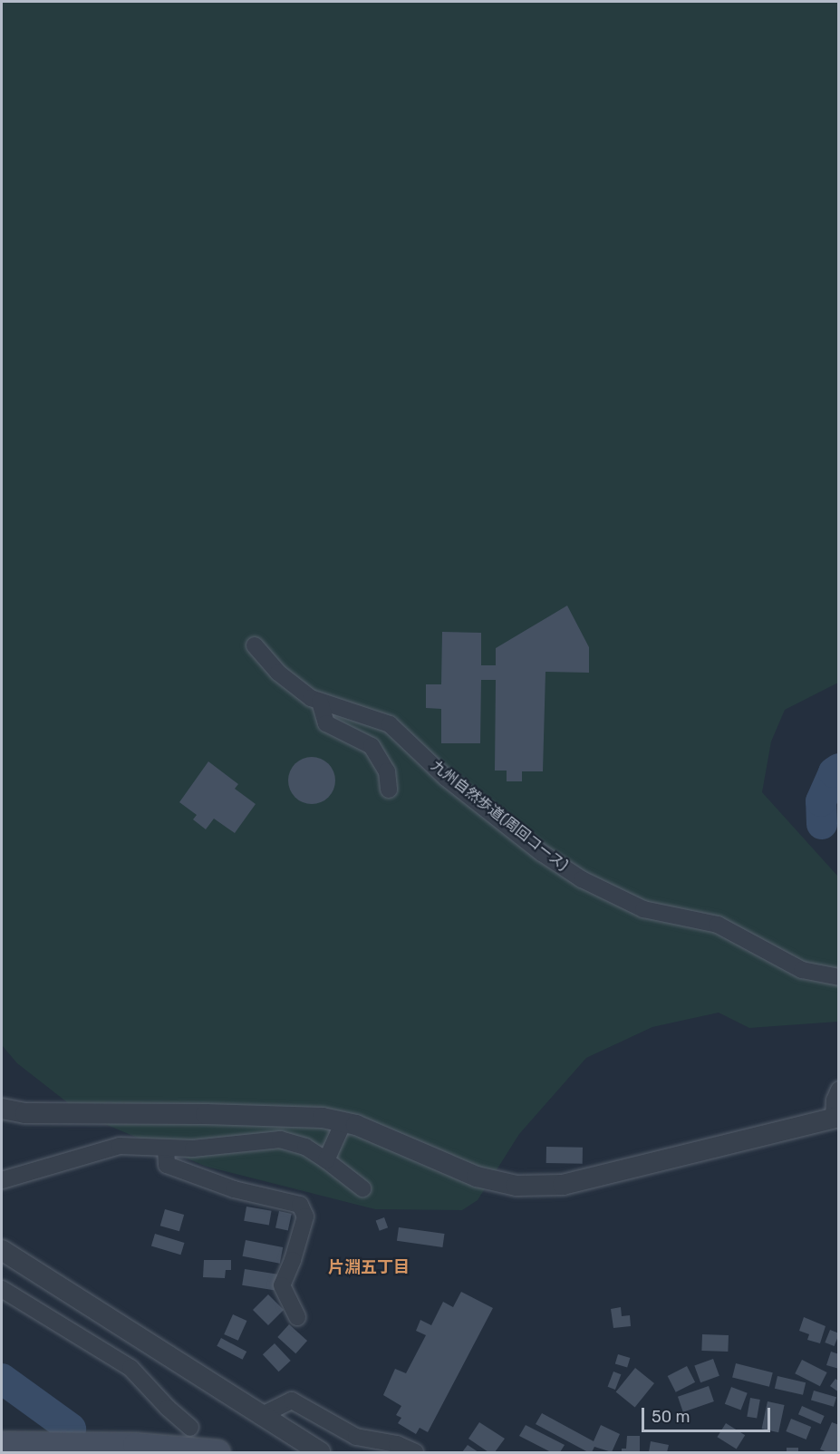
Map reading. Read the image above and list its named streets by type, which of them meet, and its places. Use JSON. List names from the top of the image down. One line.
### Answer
{"streets":{"street":["九州自然歩道(周回コース)"]},"districts":["片淵五丁目"],"scale_bar":"50 m"}
